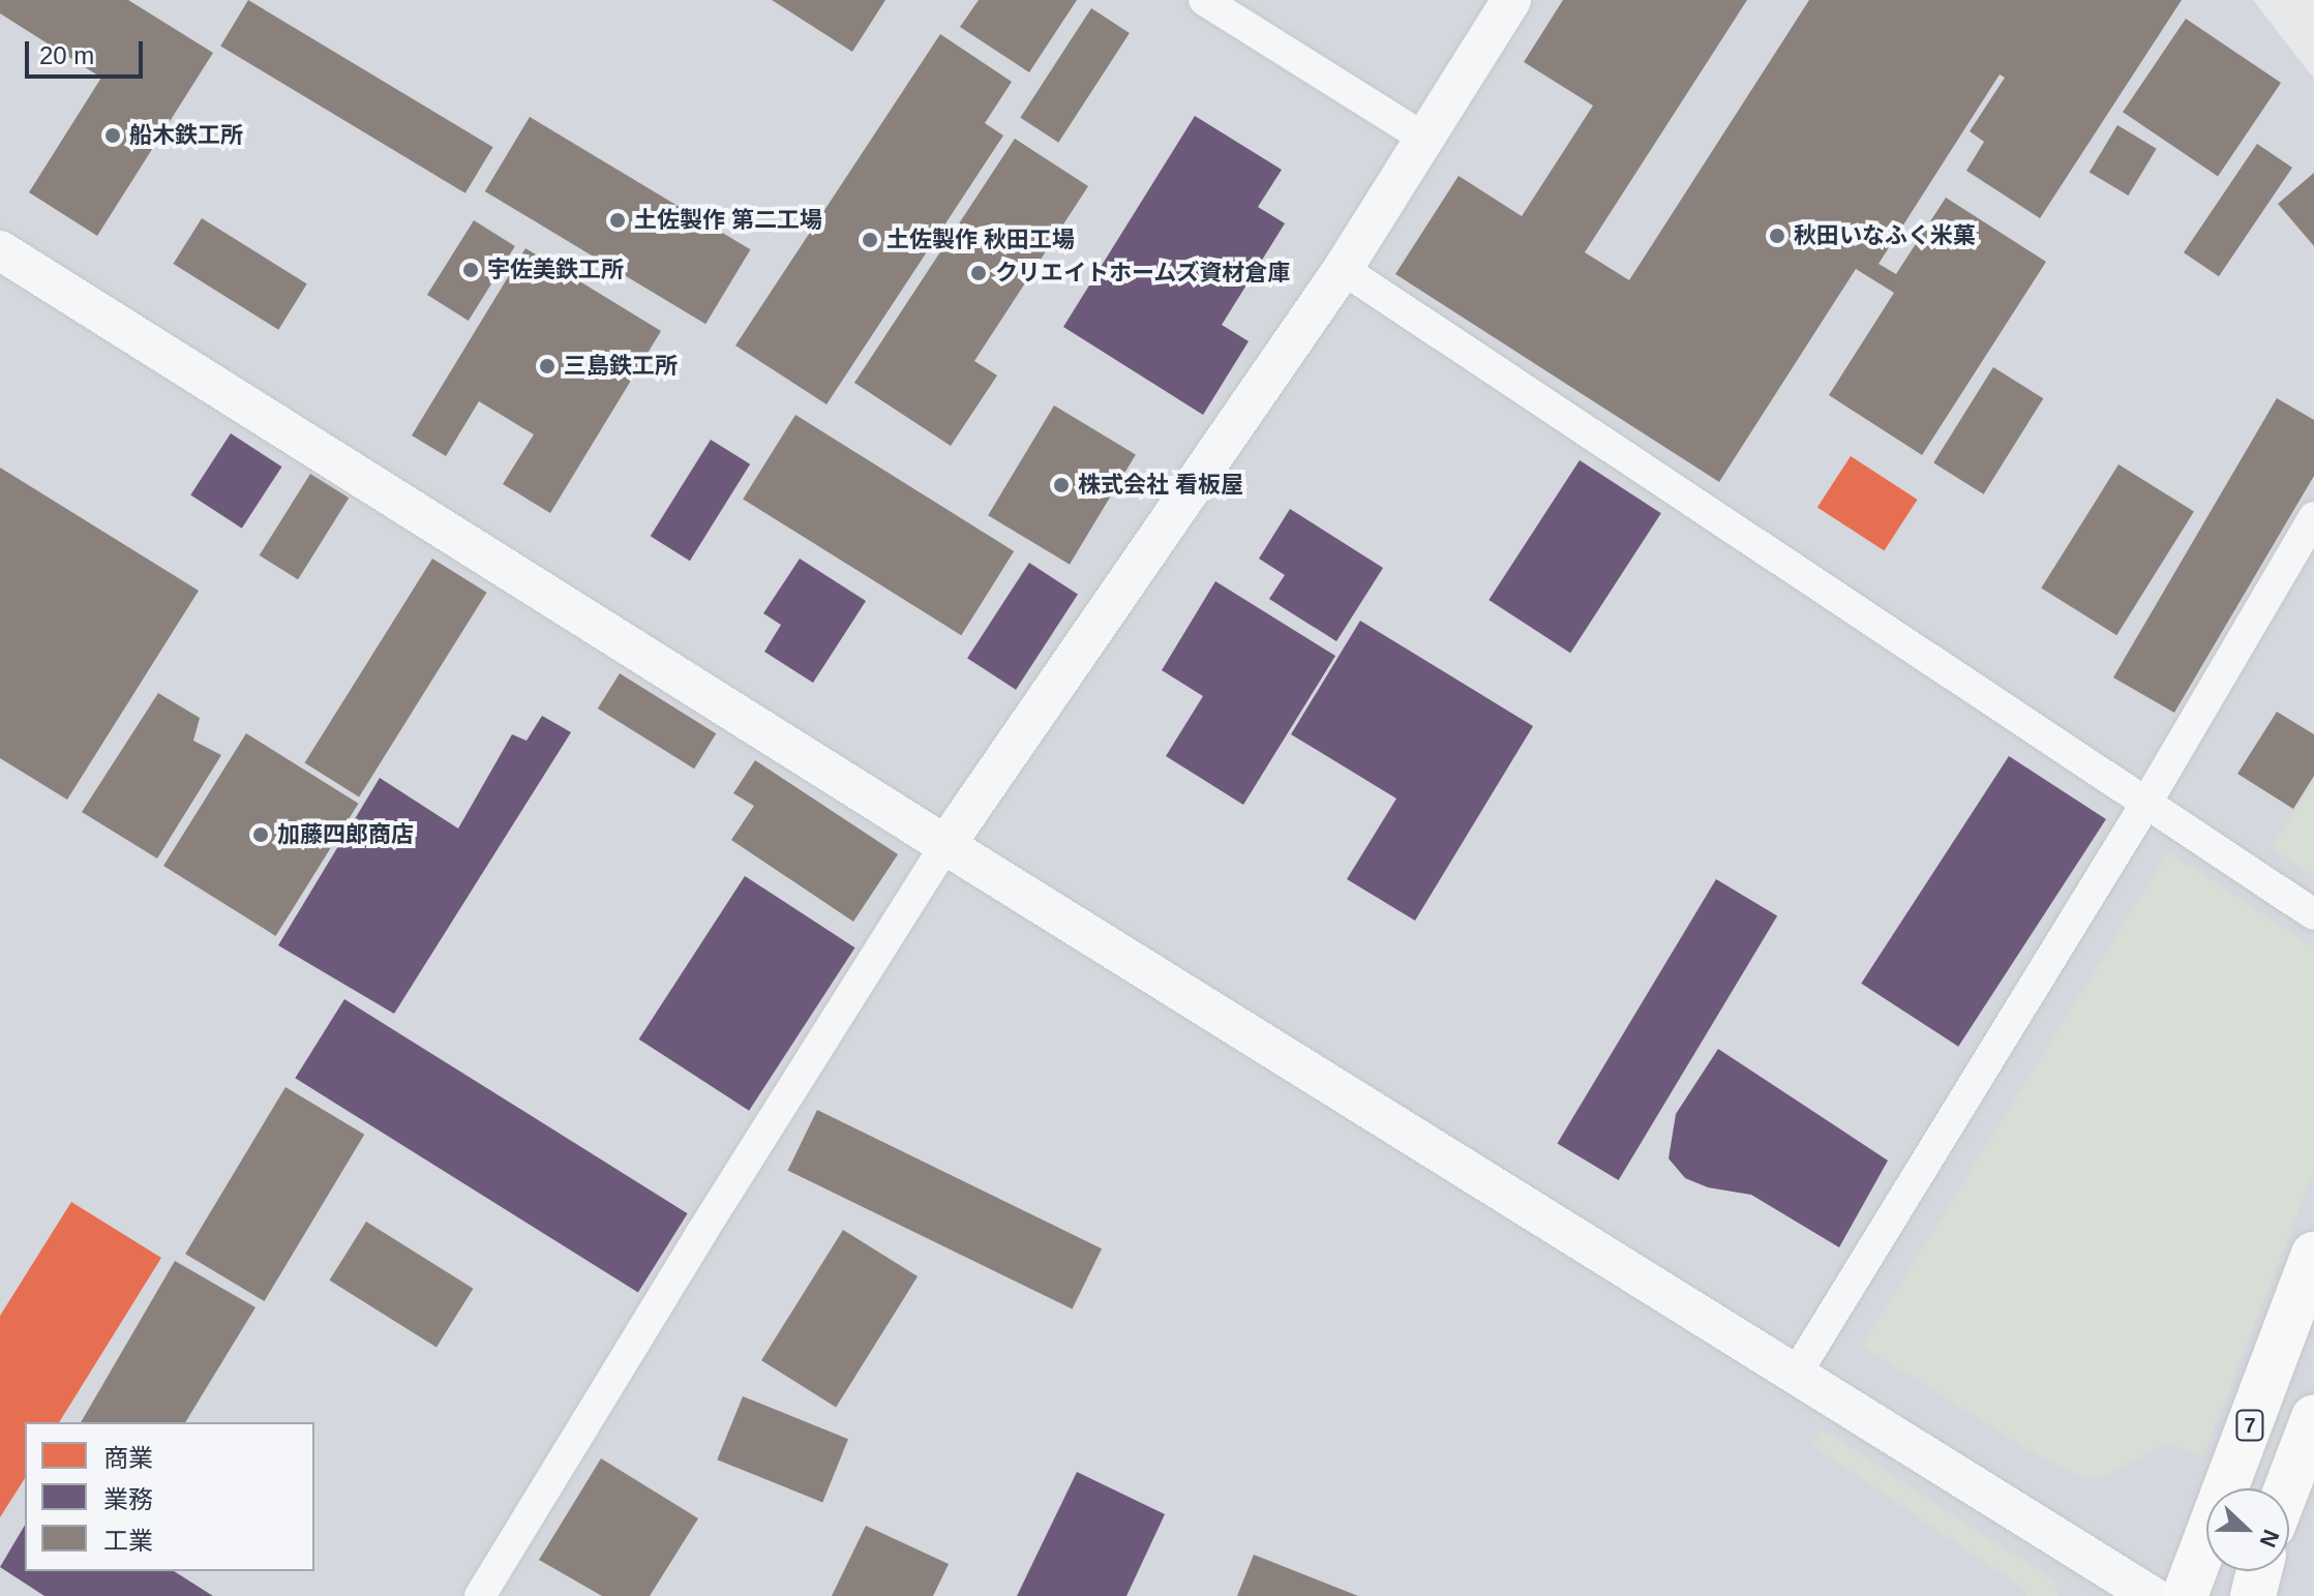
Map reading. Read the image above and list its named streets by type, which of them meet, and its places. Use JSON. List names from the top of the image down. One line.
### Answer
{"streets":{"highway":["7"]},"places":["船木鉄工所","土佐製作 第二工場","秋田いなふく米菓","土佐製作 秋田工場","宇佐美鉄工所","クリエイトホームズ資材倉庫","三島鉄工所","株式会社 看板屋","加藤四郎商店"],"legend":["商業","業務","工業"],"scale_bar":"20 m","north":"right"}
